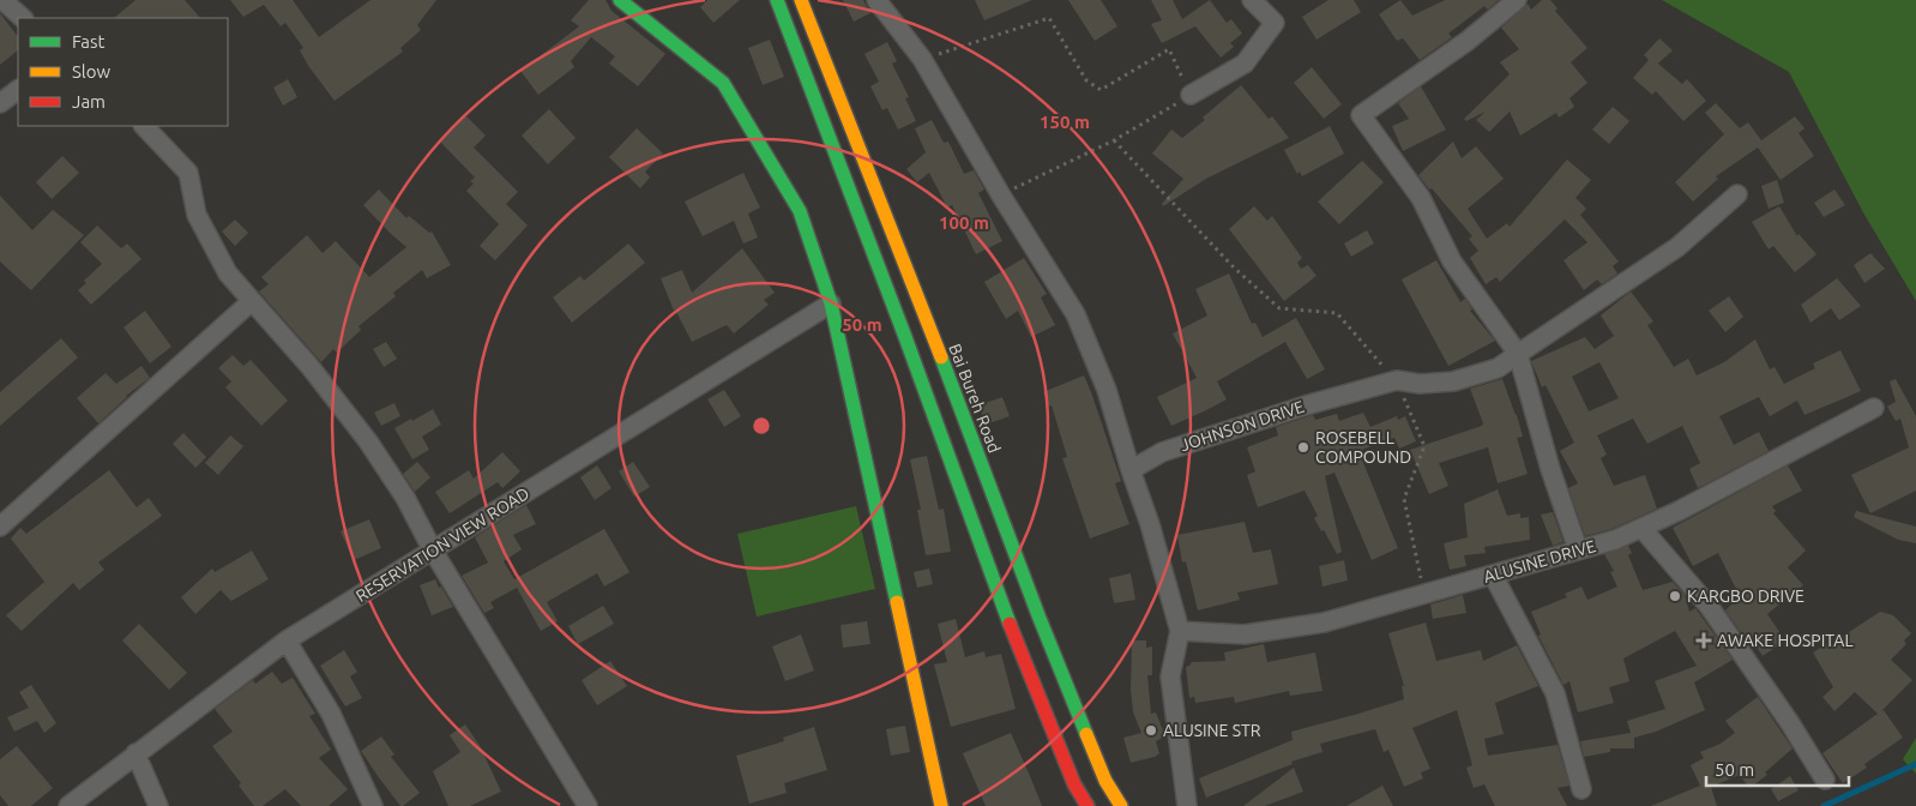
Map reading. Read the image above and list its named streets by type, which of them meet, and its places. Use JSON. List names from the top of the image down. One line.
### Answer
{"streets":{"main road":["Bai Bureh Road"],"street":["JOHNSON DRIVE","RESERVATION VIEW ROAD","ALUSINE DRIVE"]},"places":{"other":["ROSEBELL COMPOUND","KARGBO DRIVE","ALUSINE STR"],"health":["AWAKE HOSPITAL"]},"legend":["Fast","Slow","Jam"],"scale_bar":"50 m","rings":["150 m","100 m","50 m"]}
